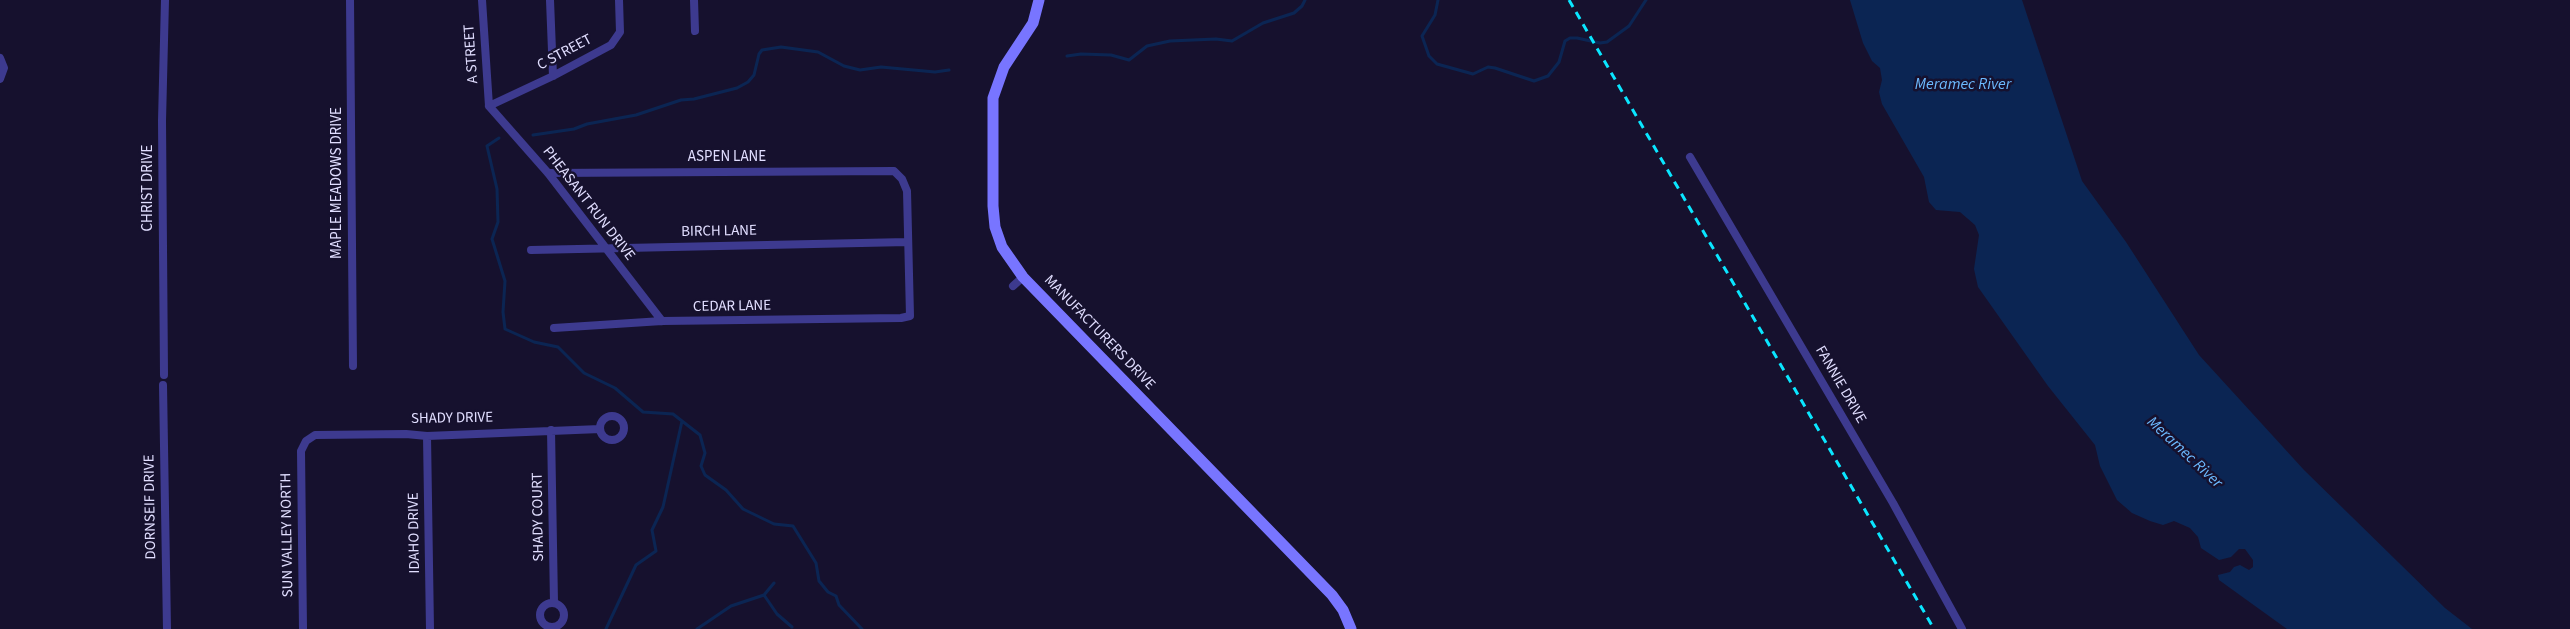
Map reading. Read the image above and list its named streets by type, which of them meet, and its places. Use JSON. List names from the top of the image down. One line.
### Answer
{"streets":{"street":["C STREET","A STREET","ASPEN LANE","MAPLE MEADOWS DRIVE","CHRIST DRIVE","PHEASANT RUN DRIVE","BIRCH LANE","CEDAR LANE","MANUFACTURERS DRIVE","FANNIE DRIVE","SHADY DRIVE","DORNSEIF DRIVE","SHADY COURT","IDAHO DRIVE","SUN VALLEY NORTH"]},"crossings":[["C STREET","A STREET"],["C STREET","PHEASANT RUN DRIVE"],["A STREET","PHEASANT RUN DRIVE"],["ASPEN LANE","PHEASANT RUN DRIVE"],["ASPEN LANE","BIRCH LANE"],["ASPEN LANE","CEDAR LANE"],["PHEASANT RUN DRIVE","BIRCH LANE"],["PHEASANT RUN DRIVE","CEDAR LANE"],["BIRCH LANE","CEDAR LANE"],["SHADY DRIVE","SHADY COURT"],["SHADY DRIVE","IDAHO DRIVE"],["SHADY DRIVE","SUN VALLEY NORTH"]],"water":["Meramec River"]}
